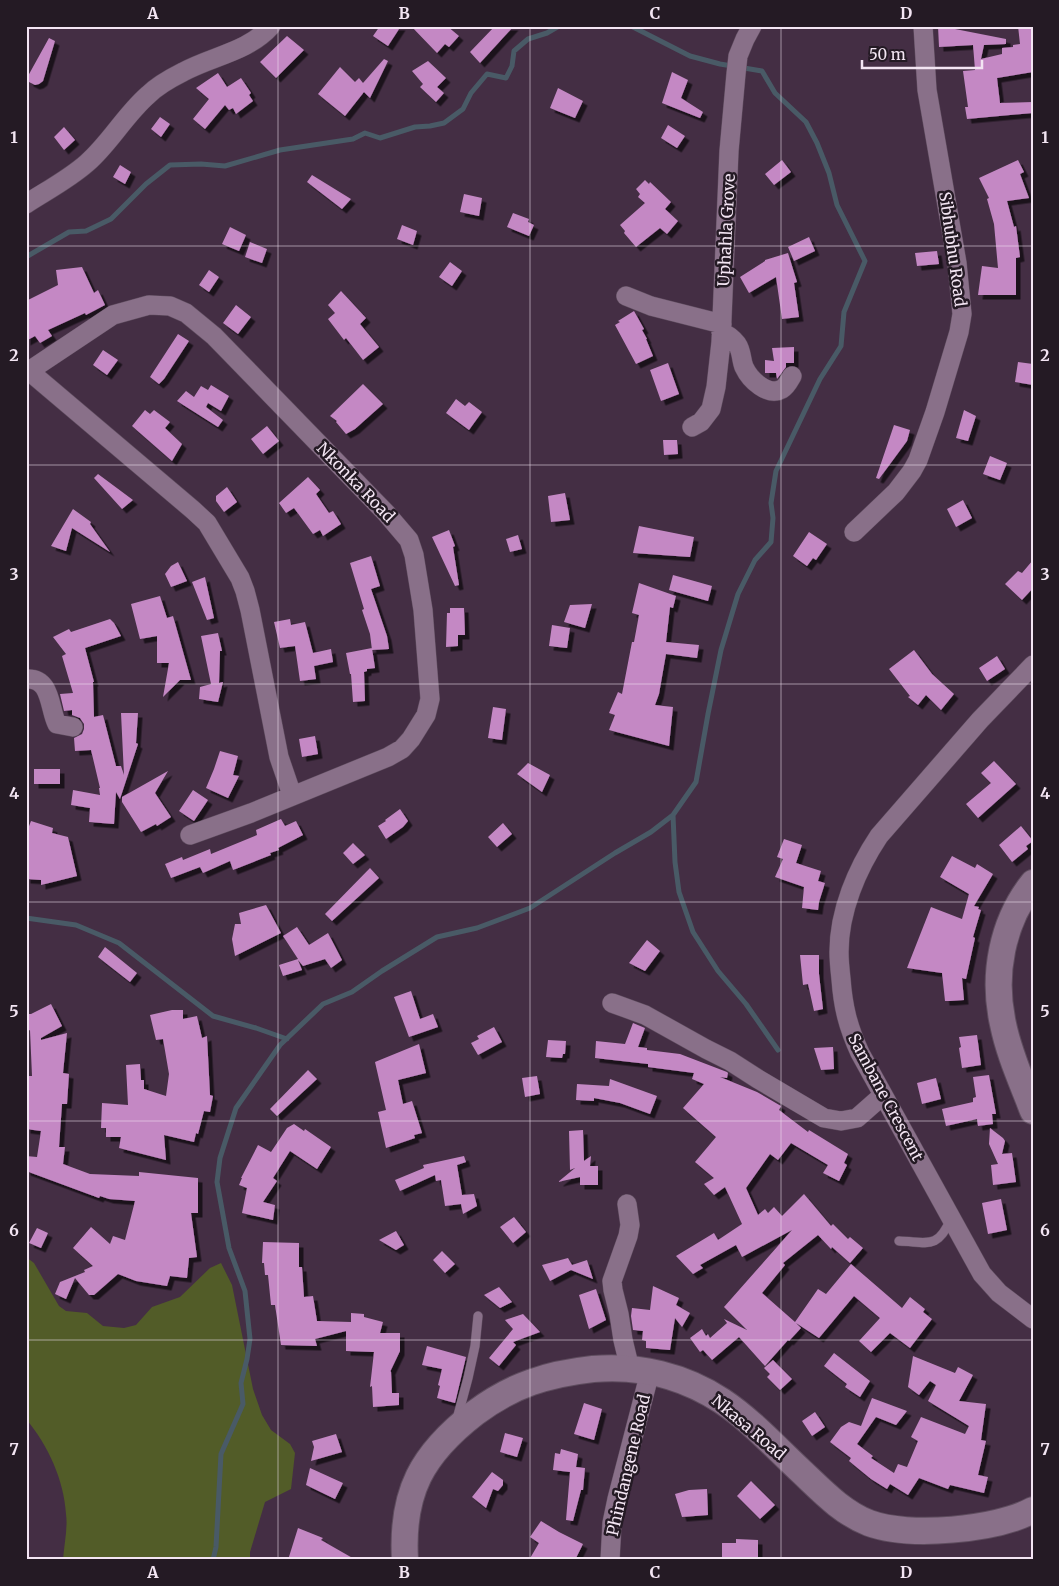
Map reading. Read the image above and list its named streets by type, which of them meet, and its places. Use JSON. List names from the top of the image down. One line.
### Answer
{"streets":{"street":["Uphahla Grove","Sibhubhu Road","Nkonka Road","Sambane Crescent","Nkasa Road","Phindangene Road"]},"crossings":[["Nkasa Road","Phindangene Road"]],"scale_bar":"50 m","grid":{"columns":["A","B","C","D"],"rows":["1","2","3","4","5","6","7"]}}
